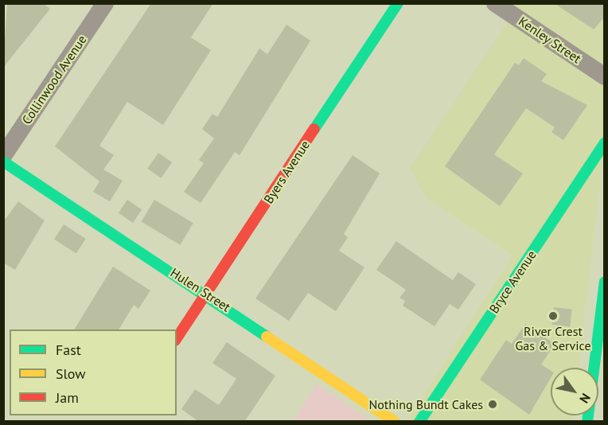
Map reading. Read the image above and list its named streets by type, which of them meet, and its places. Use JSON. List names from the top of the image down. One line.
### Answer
{"streets":{"street":["Kenley Street","Collinwood Avenue","Byers Avenue","Bryce Avenue","Hulen Street"]},"crossings":[["Byers Avenue","Hulen Street"]],"places":["River Crest Gas & Service","Nothing Bundt Cakes"],"legend":["Fast","Slow","Jam"],"north":"bottom right"}
